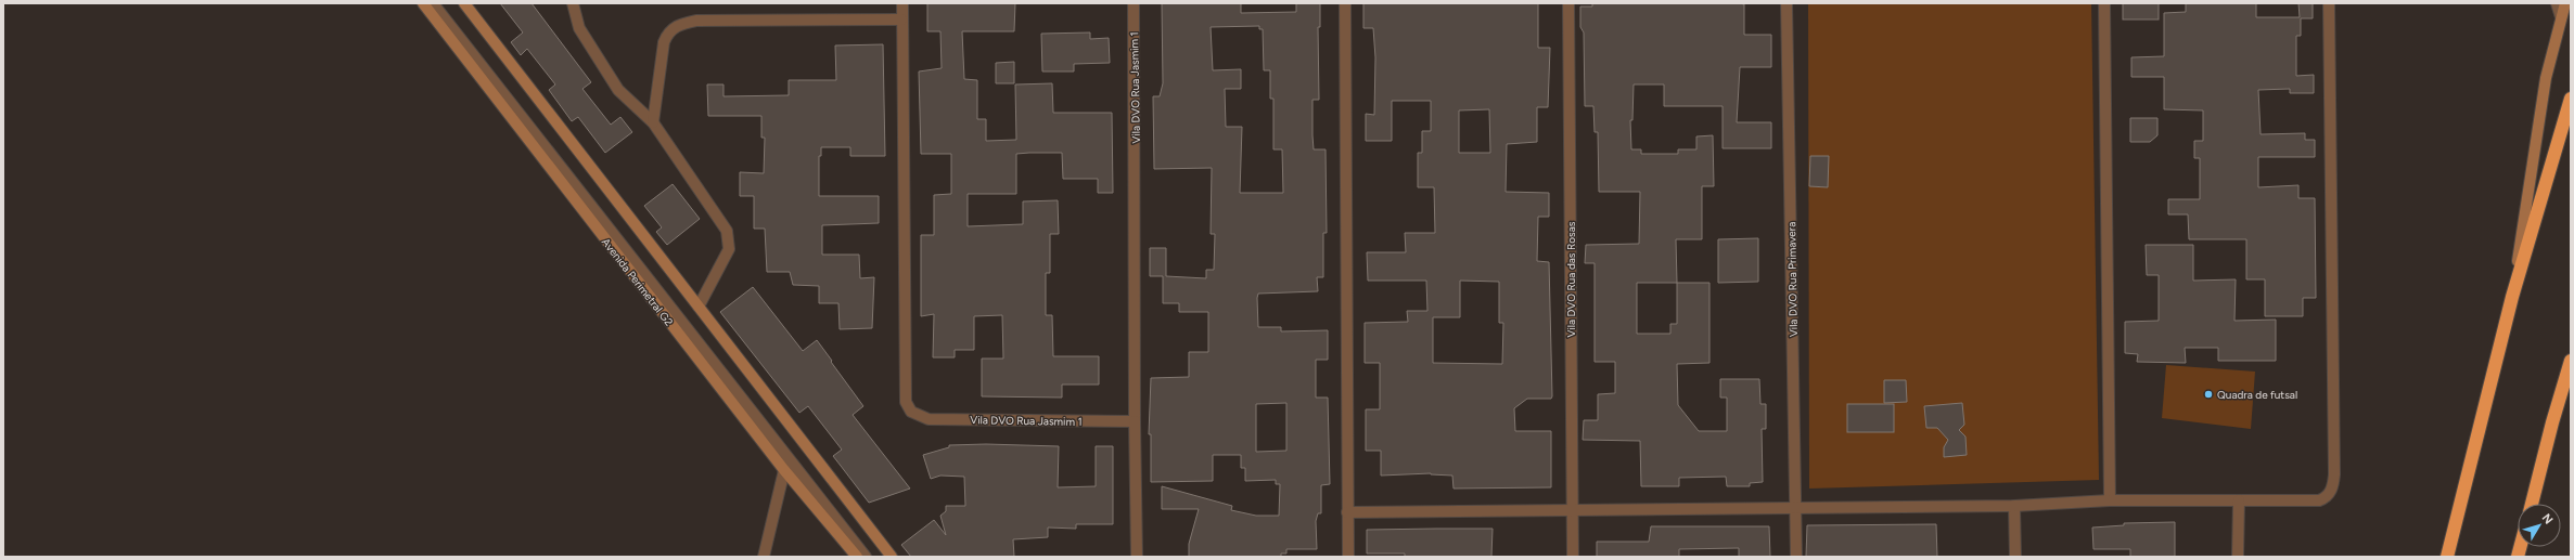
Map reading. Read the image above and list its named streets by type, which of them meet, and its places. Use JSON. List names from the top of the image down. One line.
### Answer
{"streets":{"street":["Vila DVO Rua Jasmim 1","Vila DVO Rua das Rosas","Vila DVO Rua Primavera","Avenida Perimetral G2"]},"places":["Quadra de futsal"],"north":"top right"}
